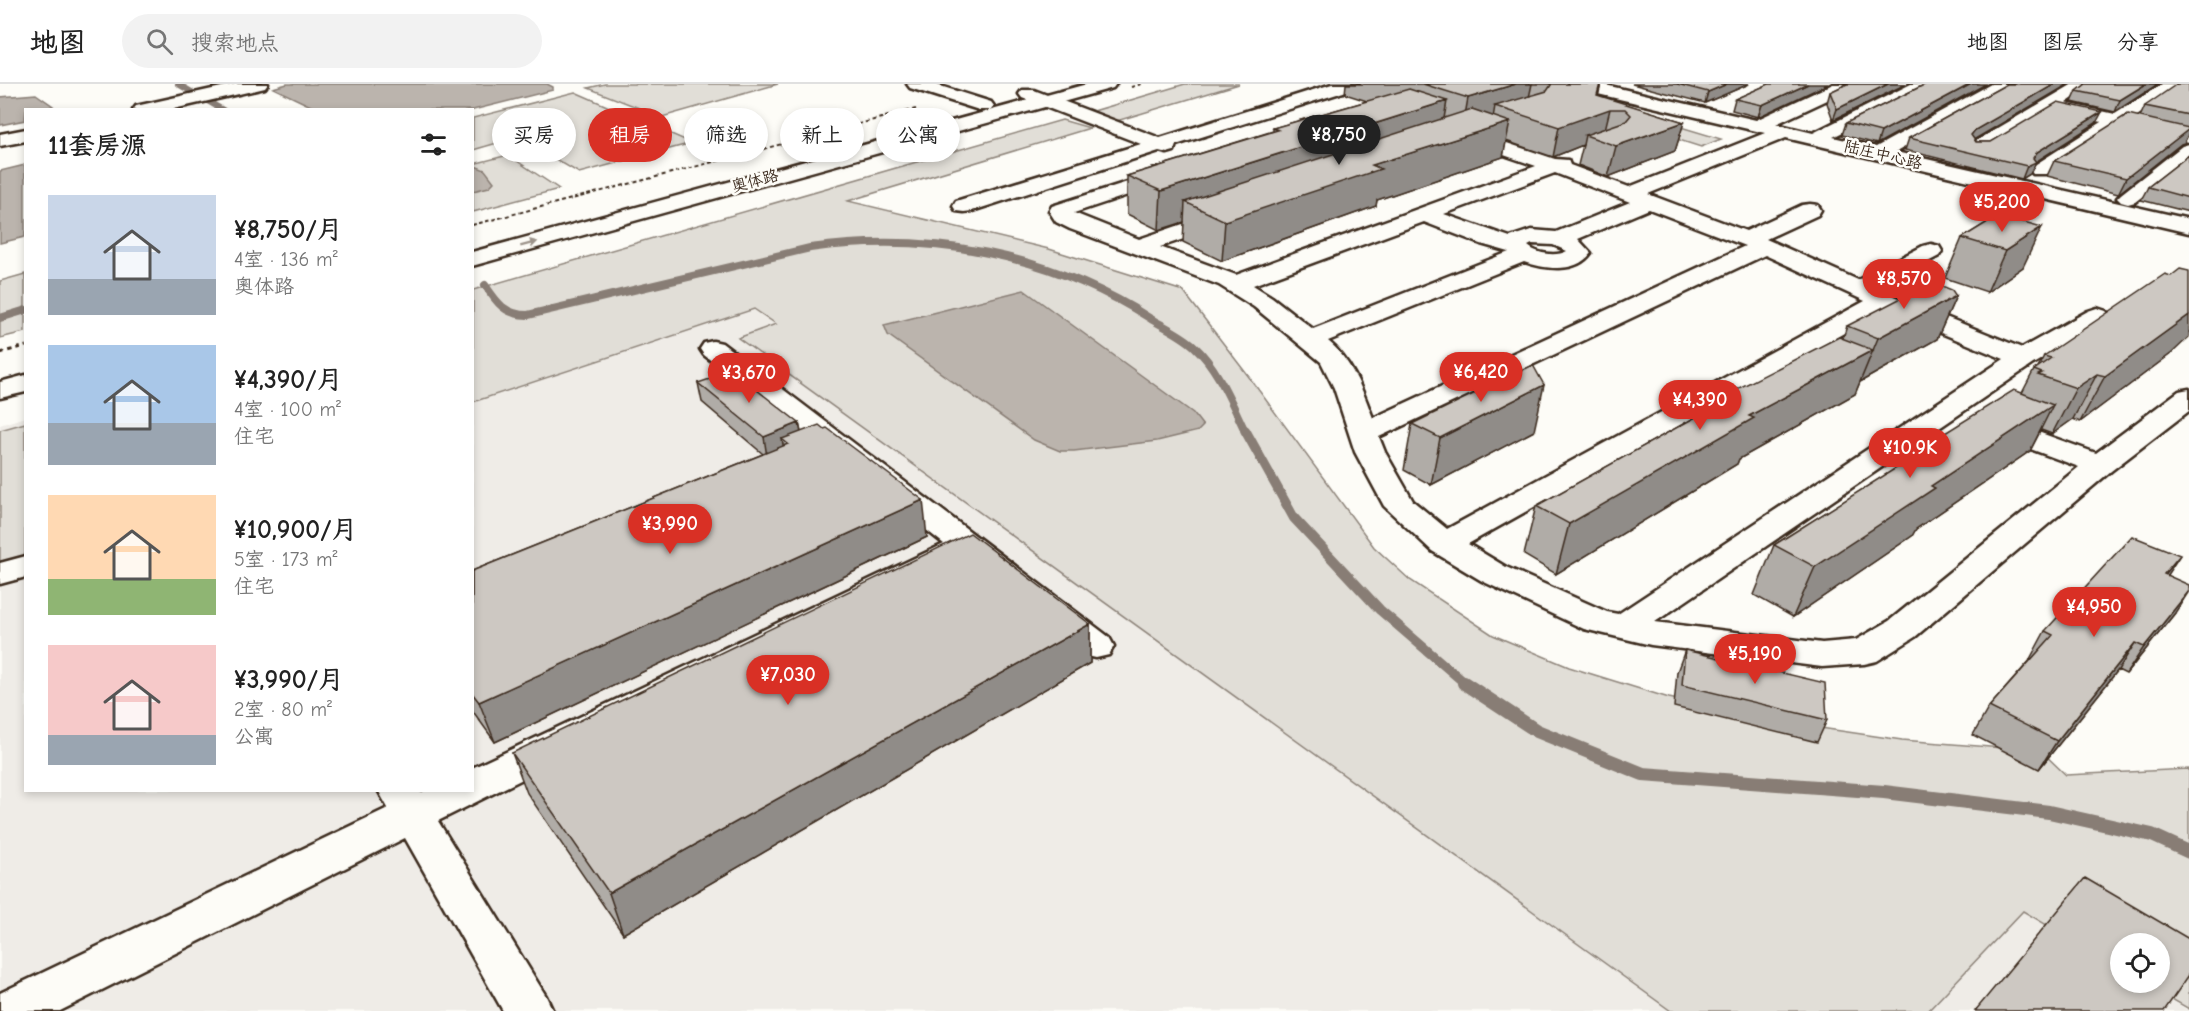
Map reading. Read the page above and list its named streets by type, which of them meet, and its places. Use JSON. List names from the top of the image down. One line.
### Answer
{"streets":{"street":["陆庄中心路","奥体路"]},"page":{"header":"地图","search":"搜索地点","nav":["地图","图层","分享"],"chip":["买房","租房","筛选","新上","公寓"],"heading":"11套房源","price":["¥8,750","¥5,200","¥8,570","¥6,420","¥3,670","¥4,390","¥10.9K","¥3,990","¥4,950","¥5,190","¥7,030"],"list":[{"name":"¥8,750/月","note":"4室 · 136 m² · 奥体路"},{"name":"¥4,390/月","note":"4室 · 100 m² · 住宅"},{"name":"¥10,900/月","note":"5室 · 173 m² · 住宅"},{"name":"¥3,990/月","note":"2室 · 80 m² · 公寓"}]}}
